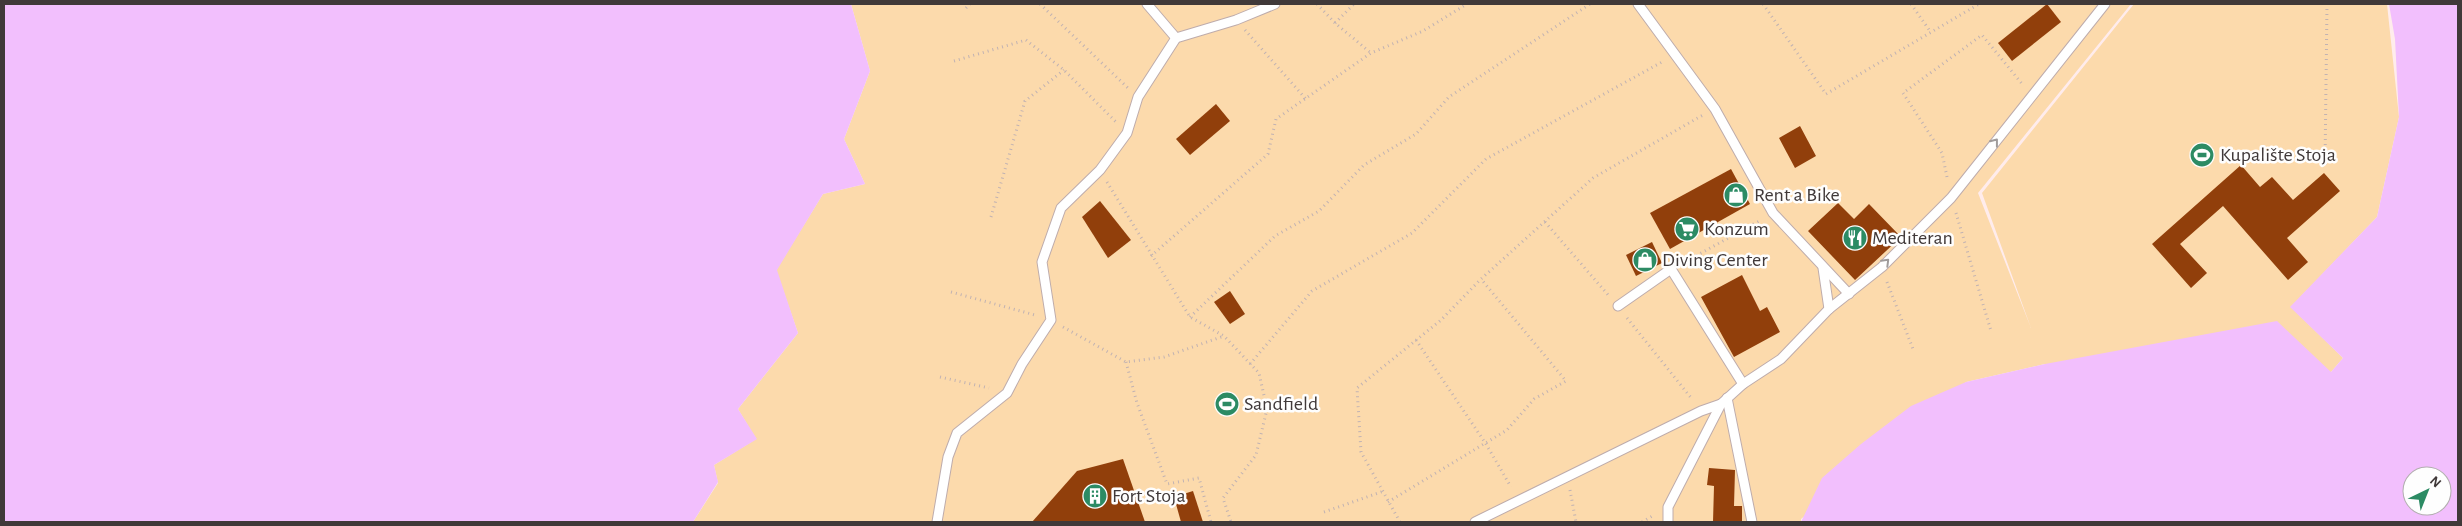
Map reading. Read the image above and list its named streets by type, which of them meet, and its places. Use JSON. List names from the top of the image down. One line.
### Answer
{"places":{"sports":["Kupalište Stoja","Sandfield"],"shop":["Rent a Bike","Diving Center"],"supermarket":["Konzum"],"restaurant":["Mediteran"],"building":["Fort Stoja"]},"north":"top right"}
